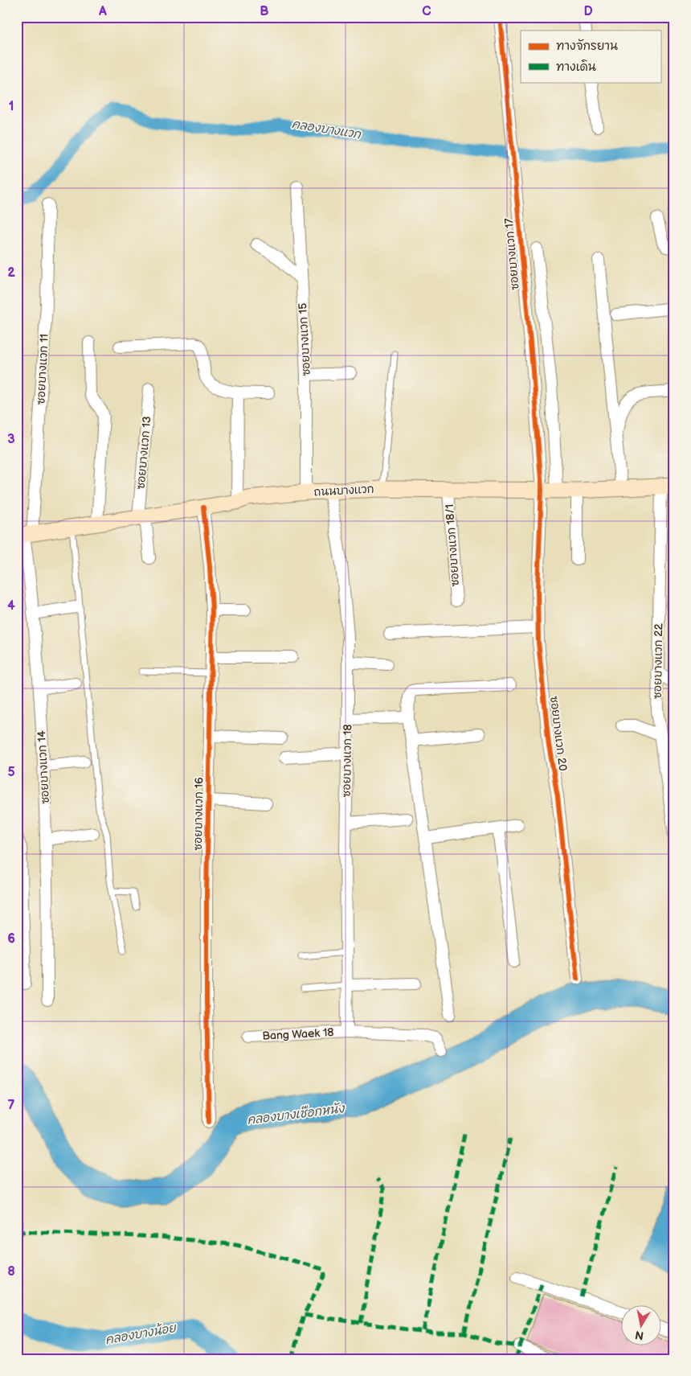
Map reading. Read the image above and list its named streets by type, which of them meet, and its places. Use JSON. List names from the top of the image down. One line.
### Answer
{"streets":{"main road":["ถนนบางแวก"],"street":["ซอยบางแวก 17","ซอยบางแวก 15","ซอยบางแวก 11","ซอยบางแวก 13","ซอยบางแวก 18/1","ซอยบางแวก 22","ซอยบางแวก 20","ซอยบางแวก 18","ซอยบางแวก 14","ซอยบางแวก 16","Bang Waek 18"]},"crossings":[["ซอยบางแวก 17","ถนนบางแวก"],["ซอยบางแวก 17","ซอยบางแวก 20"],["ซอยบางแวก 15","ถนนบางแวก"],["ซอยบางแวก 11","ถนนบางแวก"],["ซอยบางแวก 11","ซอยบางแวก 14"],["ซอยบางแวก 13","ถนนบางแวก"],["ถนนบางแวก","ซอยบางแวก 18/1"],["ถนนบางแวก","ซอยบางแวก 22"],["ถนนบางแวก","ซอยบางแวก 20"],["ถนนบางแวก","ซอยบางแวก 18"],["ถนนบางแวก","ซอยบางแวก 14"],["ถนนบางแวก","ซอยบางแวก 16"],["ซอยบางแวก 18","Bang Waek 18"]],"water":["คลองบางแวก","คลองบางเชือกหนัง","คลองบางน้อย"],"legend":["ทางจักรยาน","ทางเดิน"],"north":"bottom","grid":{"columns":["A","B","C","D"],"rows":["1","2","3","4","5","6","7","8"]}}
